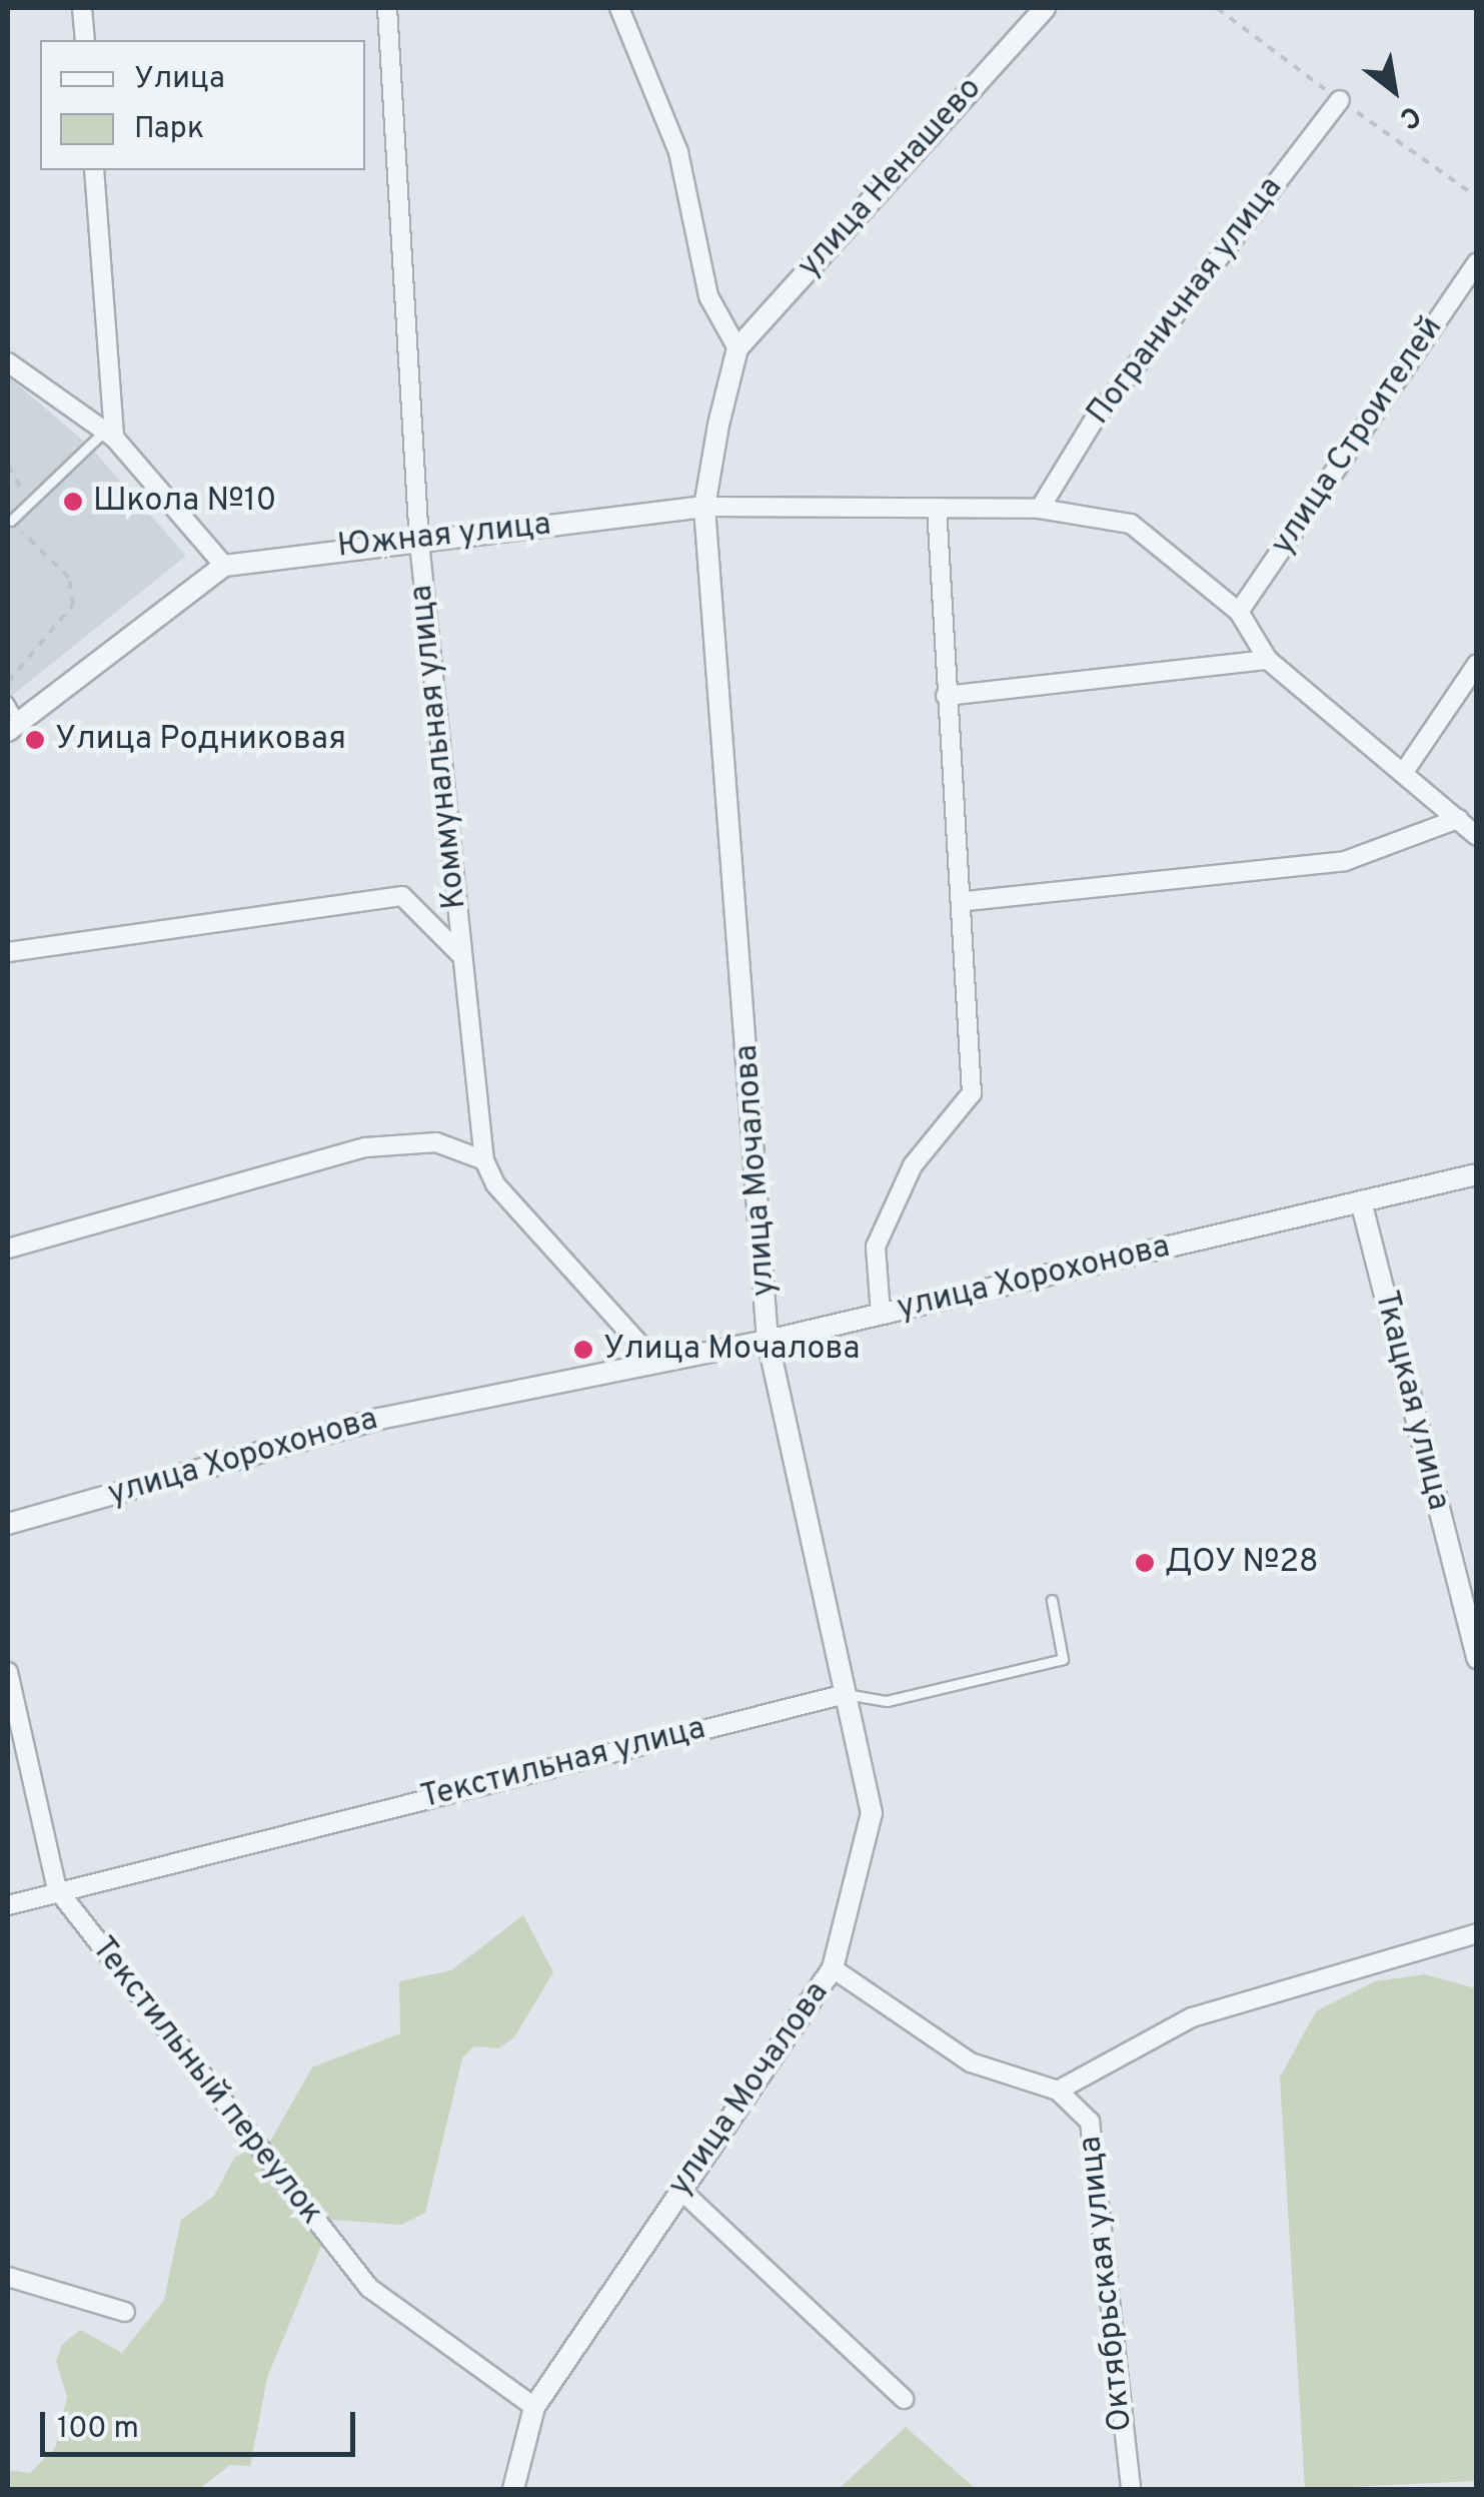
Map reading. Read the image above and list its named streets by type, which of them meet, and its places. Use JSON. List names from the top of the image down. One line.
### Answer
{"streets":{"street":["улица Ненашево","Пограничная улица","улица Строителей","Южная улица","Коммунальная улица","улица Мочалова","улица Хорохонова","Ткацкая улица","Текстильная улица","Текстильный переулок","Октябрьская улица"]},"crossings":[["улица Ненашево","улица Мочалова"],["Пограничная улица","Южная улица"],["улица Строителей","Южная улица"],["Южная улица","Коммунальная улица"],["Южная улица","улица Мочалова"],["Коммунальная улица","улица Хорохонова"],["улица Мочалова","улица Хорохонова"],["улица Мочалова","Текстильная улица"],["улица Мочалова","Текстильный переулок"],["улица Хорохонова","Ткацкая улица"],["Текстильная улица","Текстильный переулок"]],"places":["Школа №10","Улица Родниковая","Улица Мочалова","ДОУ №28"],"legend":["Улица","Парк"],"scale_bar":"100 m","north":"bottom right"}
